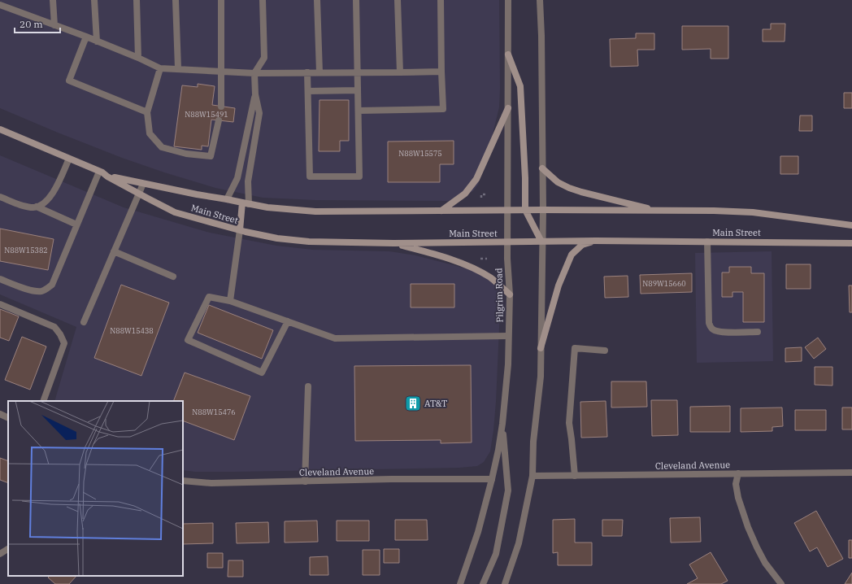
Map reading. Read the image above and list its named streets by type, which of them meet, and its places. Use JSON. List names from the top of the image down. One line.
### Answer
{"streets":{"main road":["Main Street"],"street":["Pilgrim Road","Cleveland Avenue"]},"crossings":[["Main Street","Pilgrim Road"],["Pilgrim Road","Cleveland Avenue"]],"places":{"building":["AT&T"]},"house_numbers":["N88W15491","N88W15575","N88W15382","N89W15660","N88W15438","N88W15476"],"scale_bar":"20 m"}
